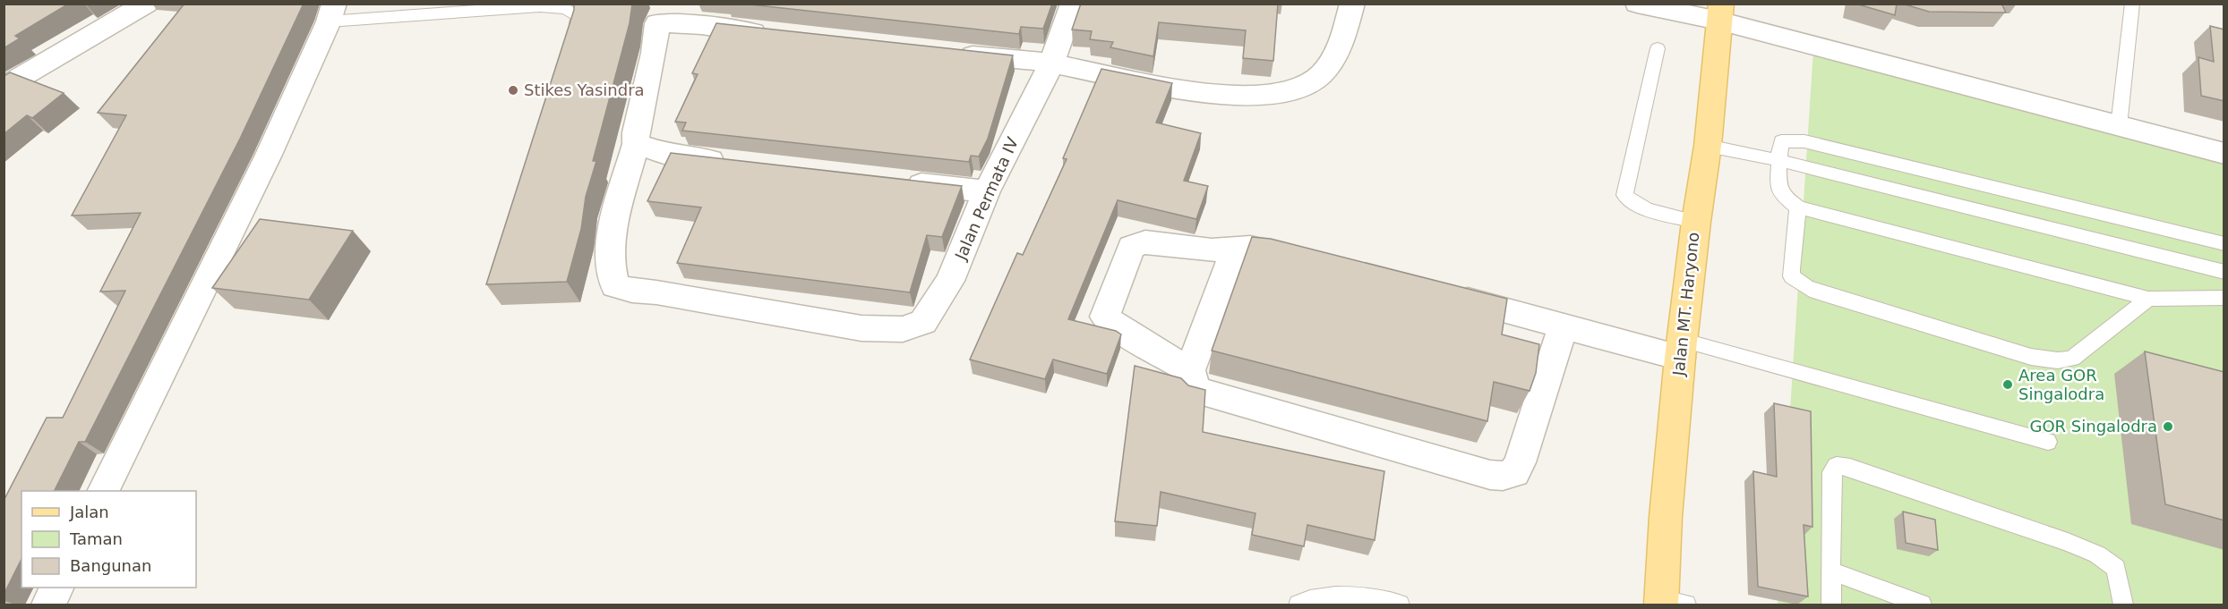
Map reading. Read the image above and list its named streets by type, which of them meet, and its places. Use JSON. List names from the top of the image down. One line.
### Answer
{"streets":{"main road":["Jalan MT. Haryono"],"street":["Jalan Permata IV"]},"places":["Stikes Yasindra","Area GOR Singalodra","GOR Singalodra"],"legend":["Jalan","Taman","Bangunan"]}
